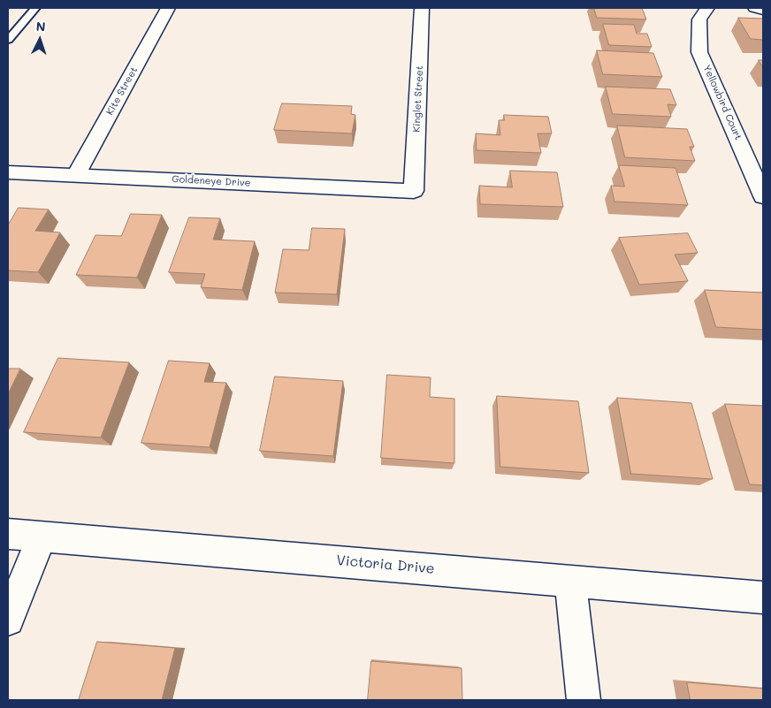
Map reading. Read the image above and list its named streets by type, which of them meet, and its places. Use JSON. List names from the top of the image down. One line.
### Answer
{"streets":{"street":["Kite Street","Kinglet Street","Yellowbird Court","Goldeneye Drive","Victoria Drive"]},"crossings":[["Kite Street","Goldeneye Drive"],["Kinglet Street","Goldeneye Drive"]],"north":"top"}
